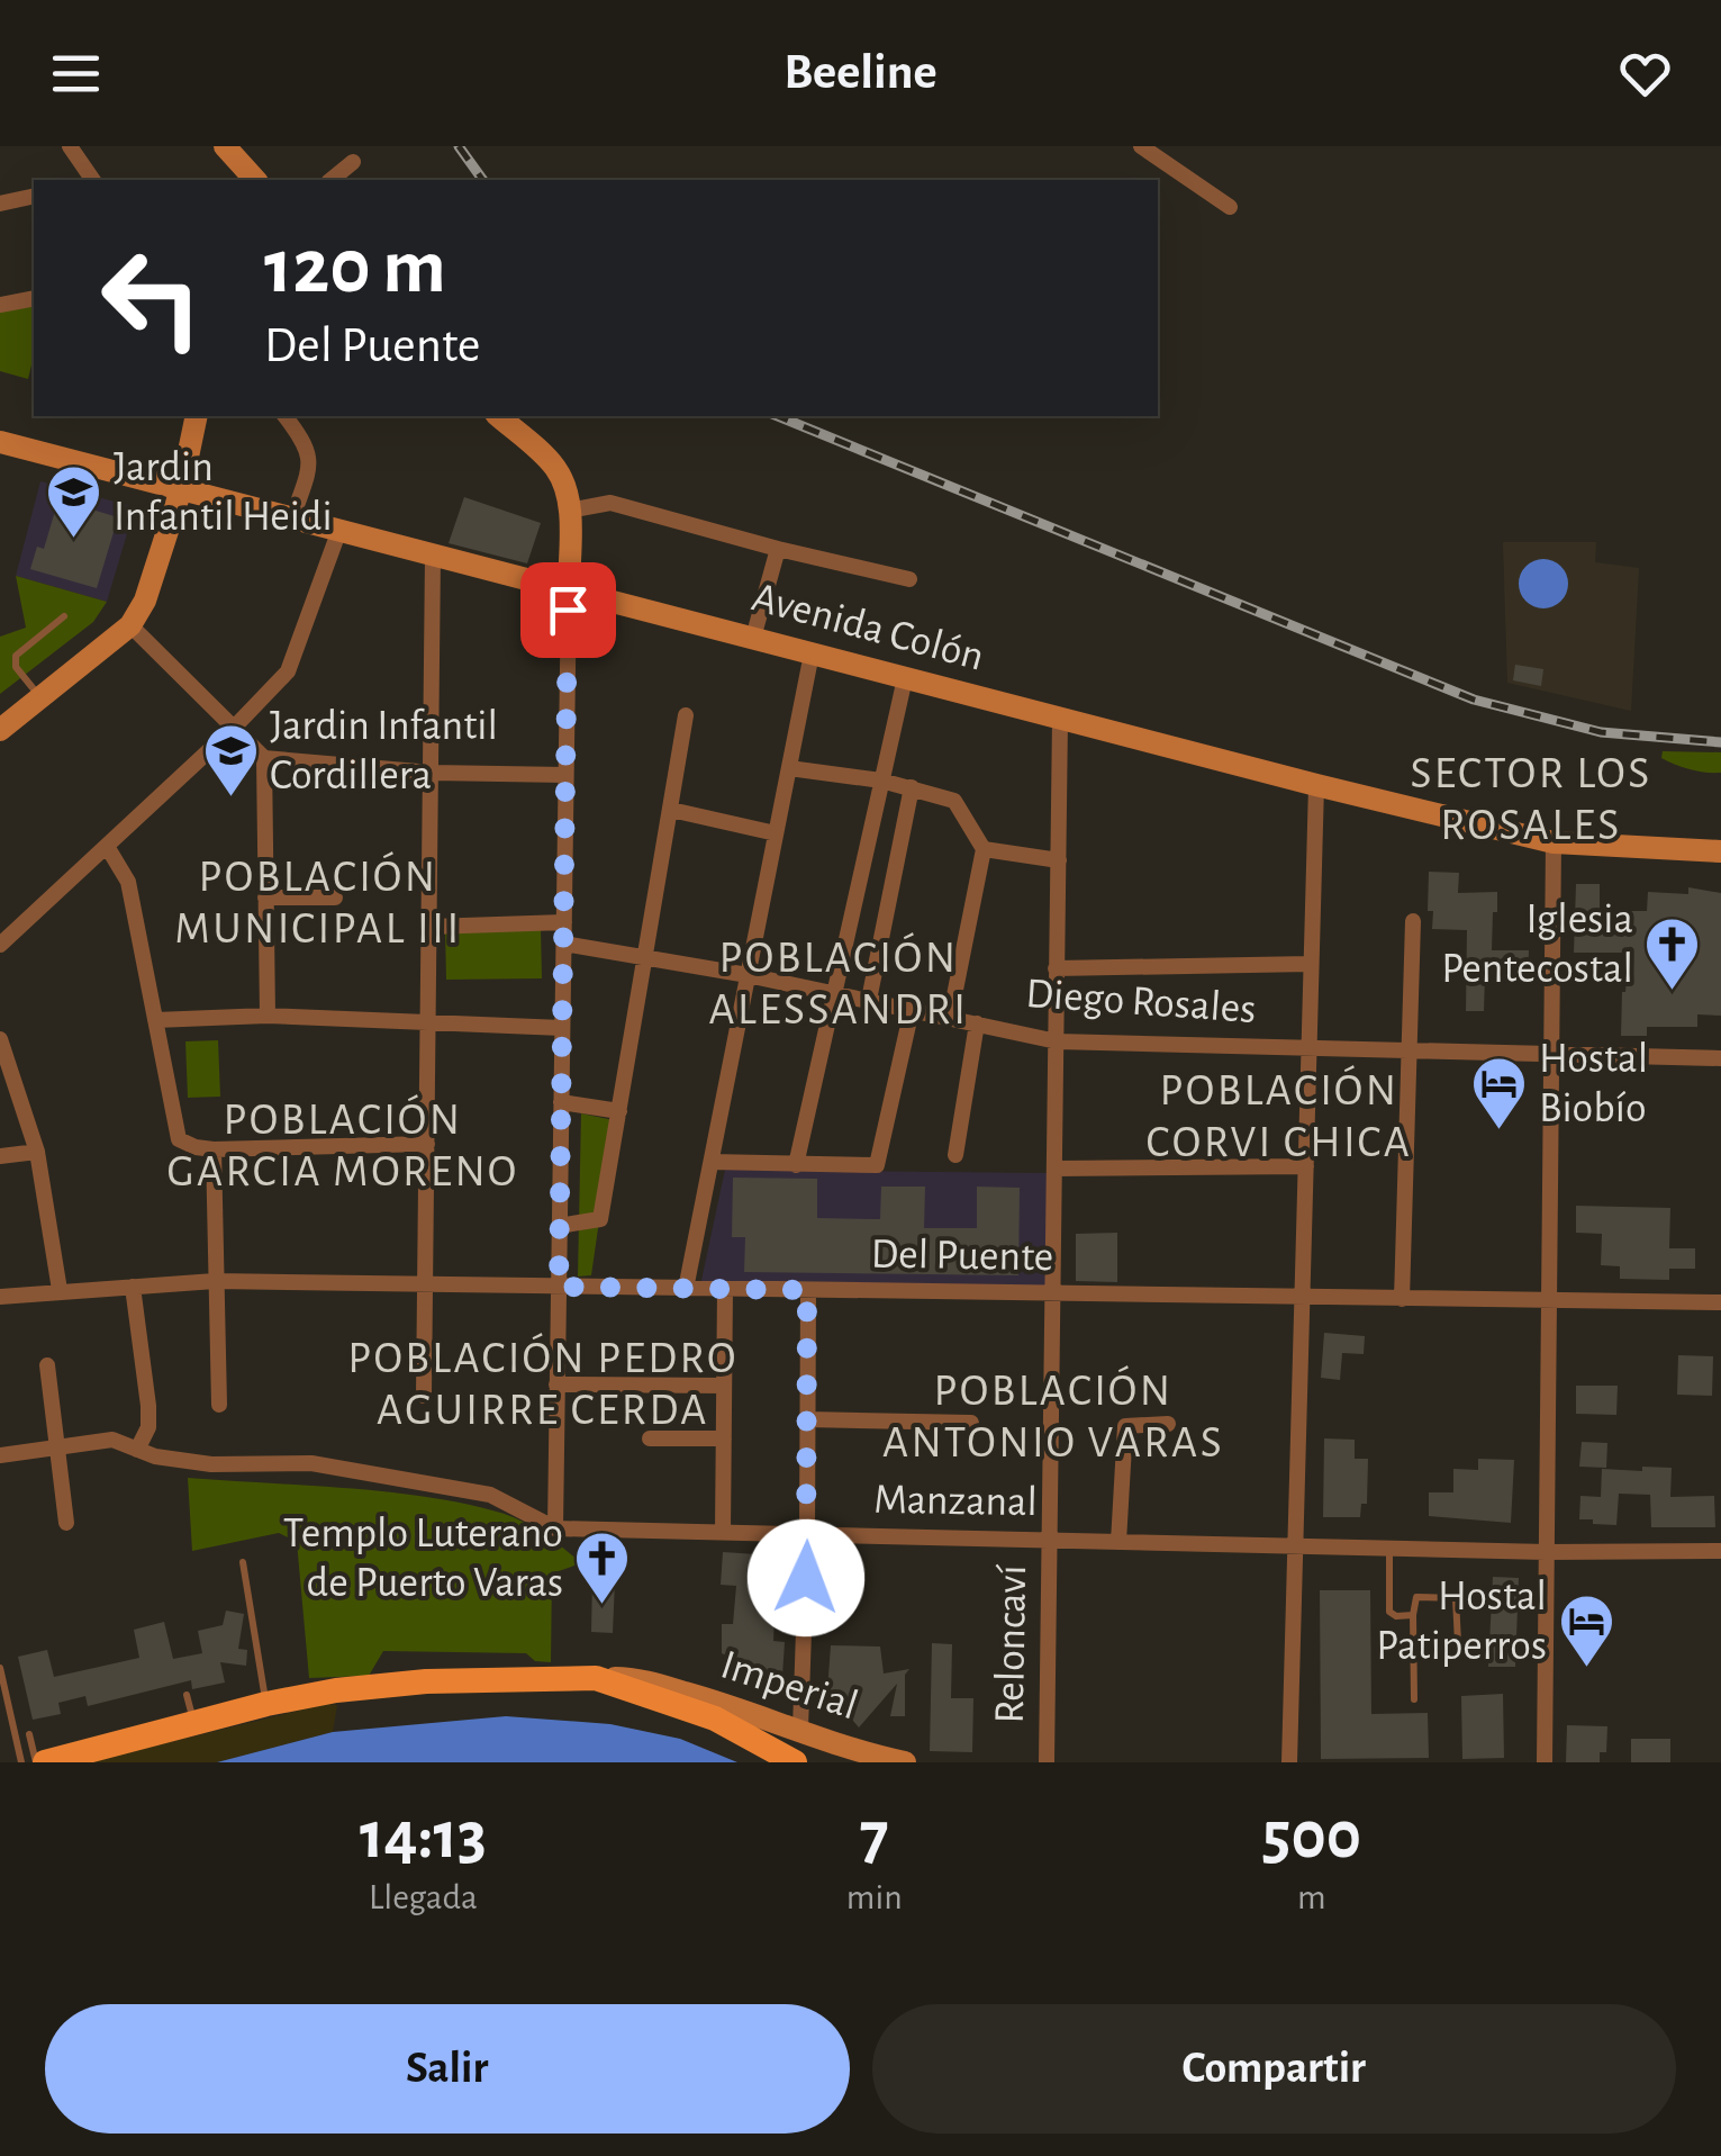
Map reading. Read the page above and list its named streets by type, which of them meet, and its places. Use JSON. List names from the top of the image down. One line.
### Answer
{"streets":{"main road":["Avenida Colón","Imperial"],"street":["Diego Rosales","Del Puente","Manzanal","Reloncaví"]},"crossings":[["Avenida Colón","Reloncaví"],["Diego Rosales","Reloncaví"],["Del Puente","Reloncaví"],["Manzanal","Reloncaví"]],"districts":["SECTOR LOS ROSALES","POBLACIÓN MUNICIPAL III","POBLACIÓN ALESSANDRI","POBLACIÓN CORVI CHICA","POBLACIÓN GARCIA MORENO","POBLACIÓN PEDRO AGUIRRE CERDA","POBLACIÓN ANTONIO VARAS"],"places":{"school or university":["Jardin Infantil Heidi","Jardin Infantil Cordillera"],"church":["Iglesia Pentecostal","Templo Luterano de Puerto Varas"],"hotel":["Hostal Biobío","Hostal Patiperros"]},"page":{"header":"Beeline","turn":["120 m","Del Puente"],"eta":["14:13","Llegada","7","min","500","m"],"buttons":["Salir","Compartir"]}}
